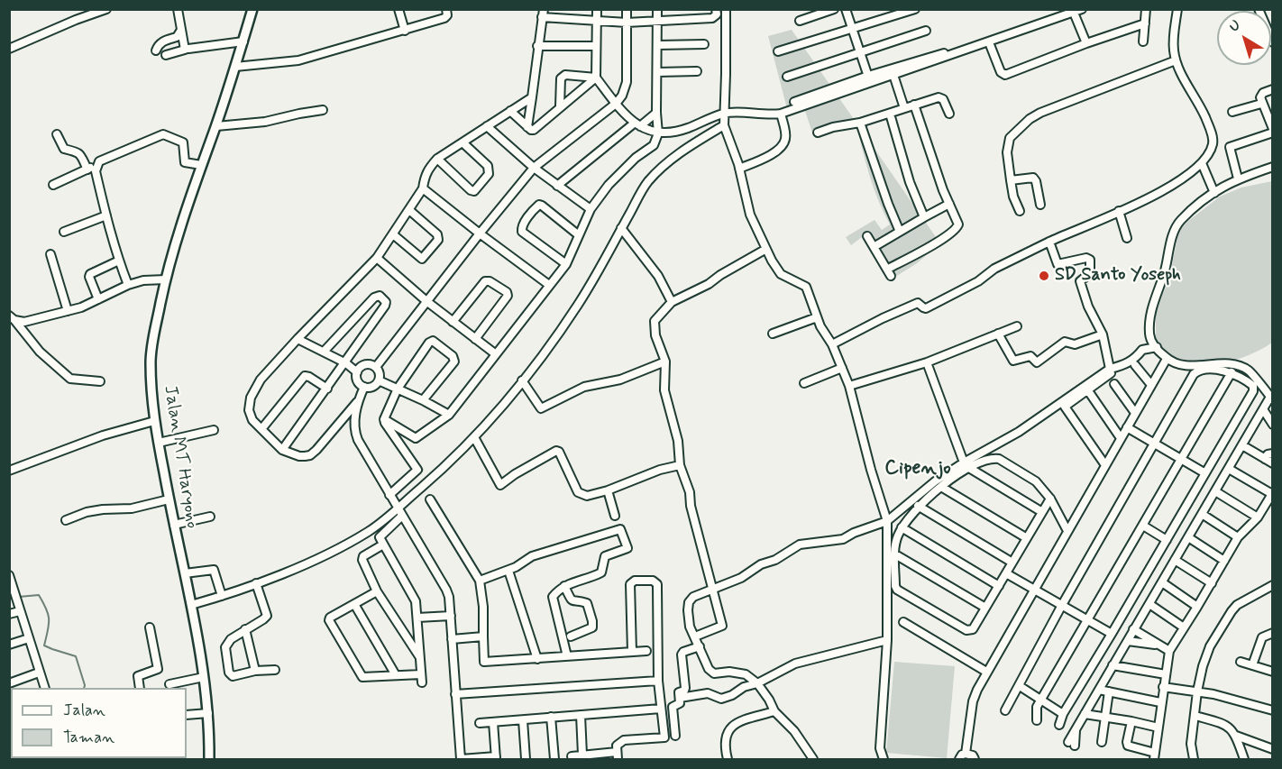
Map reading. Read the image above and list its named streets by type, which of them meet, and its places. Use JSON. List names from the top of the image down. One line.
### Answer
{"streets":{"main road":["Jalan MT Haryono"]},"districts":["Cipenjo"],"places":["SD Santo Yoseph"],"legend":["Jalan","Taman"],"north":"top left"}
